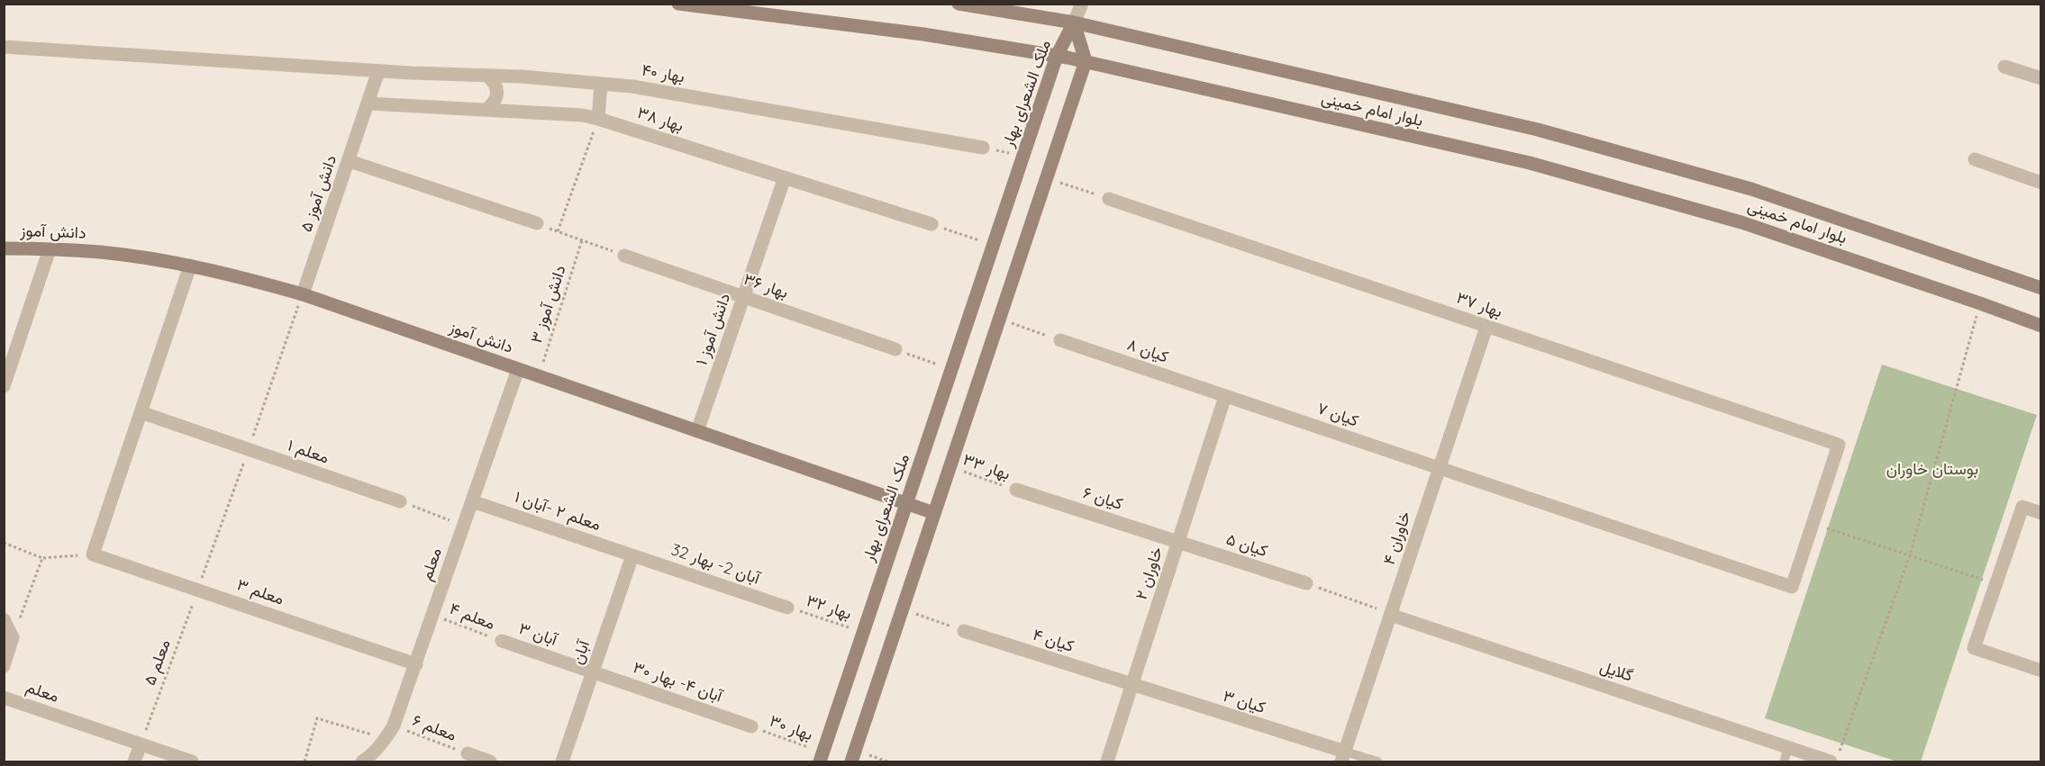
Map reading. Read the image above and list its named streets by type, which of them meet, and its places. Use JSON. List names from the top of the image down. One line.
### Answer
{"streets":{"street":["بهار ۴۰","ملک الشعرای بهار","بلوار امام خمینی","بهار ۳۸","دانش آموز ۵","دانش آموز","بهار ۳۶","بهار ۳۷","دانش آموز ۱","کیان ۸","کیان ۷","معلم ۱","کیان ۶","معلم ۲ -آبان ۱","خاوران ۴","کیان ۵","معلم","آبان 2- بهار 32","خاوران ۲","معلم ۳","آبان ۳","کیان ۴","آبان","گلایل","آبان ۴- بهار ۳۰","کیان ۳"],"path":["دانش آموز ۳","بهار ۳۳","بهار ۳۲","معلم ۴","معلم ۵","معلم ۶","بهار ۳۰"]},"crossings":[["بهار ۴۰","دانش آموز ۵"],["ملک الشعرای بهار","بلوار امام خمینی"],["ملک الشعرای بهار","دانش آموز"],["ملک الشعرای بهار","بهار ۳۲"],["ملک الشعرای بهار","بهار ۳۰"],["بهار ۳۸","دانش آموز ۵"],["بهار ۳۸","دانش آموز ۱"],["دانش آموز ۵","دانش آموز"],["دانش آموز","دانش آموز ۳"],["دانش آموز","دانش آموز ۱"],["دانش آموز","معلم"],["بهار ۳۶","دانش آموز ۱"],["بهار ۳۷","کیان ۷"],["بهار ۳۷","خاوران ۴"],["کیان ۸","کیان ۷"],["کیان ۸","خاوران ۲"],["کیان ۷","خاوران ۴"],["کیان ۷","خاوران ۲"],["بهار ۳۳","کیان ۶"],["کیان ۶","کیان ۵"],["کیان ۶","خاوران ۲"],["معلم ۲ -آبان ۱","معلم"],["معلم ۲ -آبان ۱","آبان 2- بهار 32"],["معلم ۲ -آبان ۱","آبان"],["خاوران ۴","گلایل"],["خاوران ۴","کیان ۳"],["کیان ۵","خاوران ۲"],["معلم","معلم ۳"],["معلم","معلم ۴"],["معلم","معلم ۵"],["معلم","معلم ۶"],["آبان 2- بهار 32","بهار ۳۲"],["آبان 2- بهار 32","آبان"],["خاوران ۲","کیان ۴"],["خاوران ۲","کیان ۳"],["معلم ۳","معلم ۵"],["معلم ۴","آبان ۳"],["آبان ۳","آبان"],["آبان ۳","آبان ۴- بهار ۳۰"],["کیان ۴","کیان ۳"],["آبان","آبان ۴- بهار ۳۰"],["آبان ۴- بهار ۳۰","بهار ۳۰"]],"parks":["بوستان خاوران"]}
